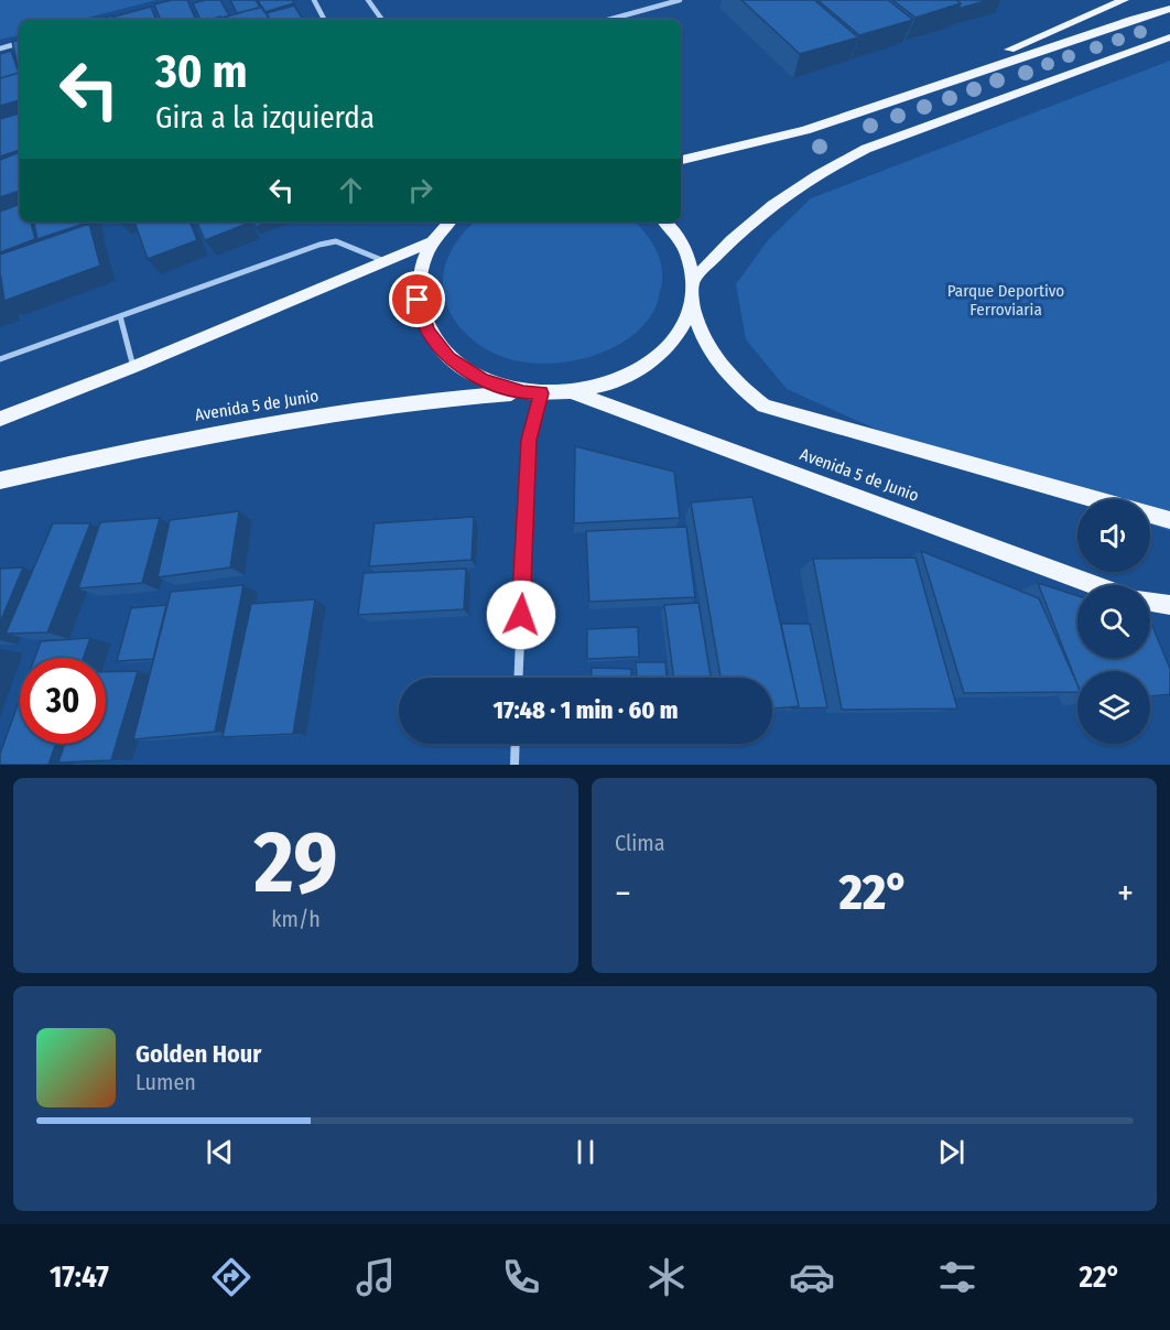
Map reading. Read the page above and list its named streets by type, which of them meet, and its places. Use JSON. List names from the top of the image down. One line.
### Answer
{"streets":{"main road":["Avenida 5 de Junio"]},"parks":["Parque Deportivo Ferroviaria"],"page":{"turn":["30 m","Gira a la izquierda"],"limit":"30","trip":"17:48 · 1 min · 60 m","tile":[["29","km/h"],"Clima"],"heat":["−","22°","+"],"song":["Golden Hour","Lumen"],"tabs":["17:47","22°"]}}
